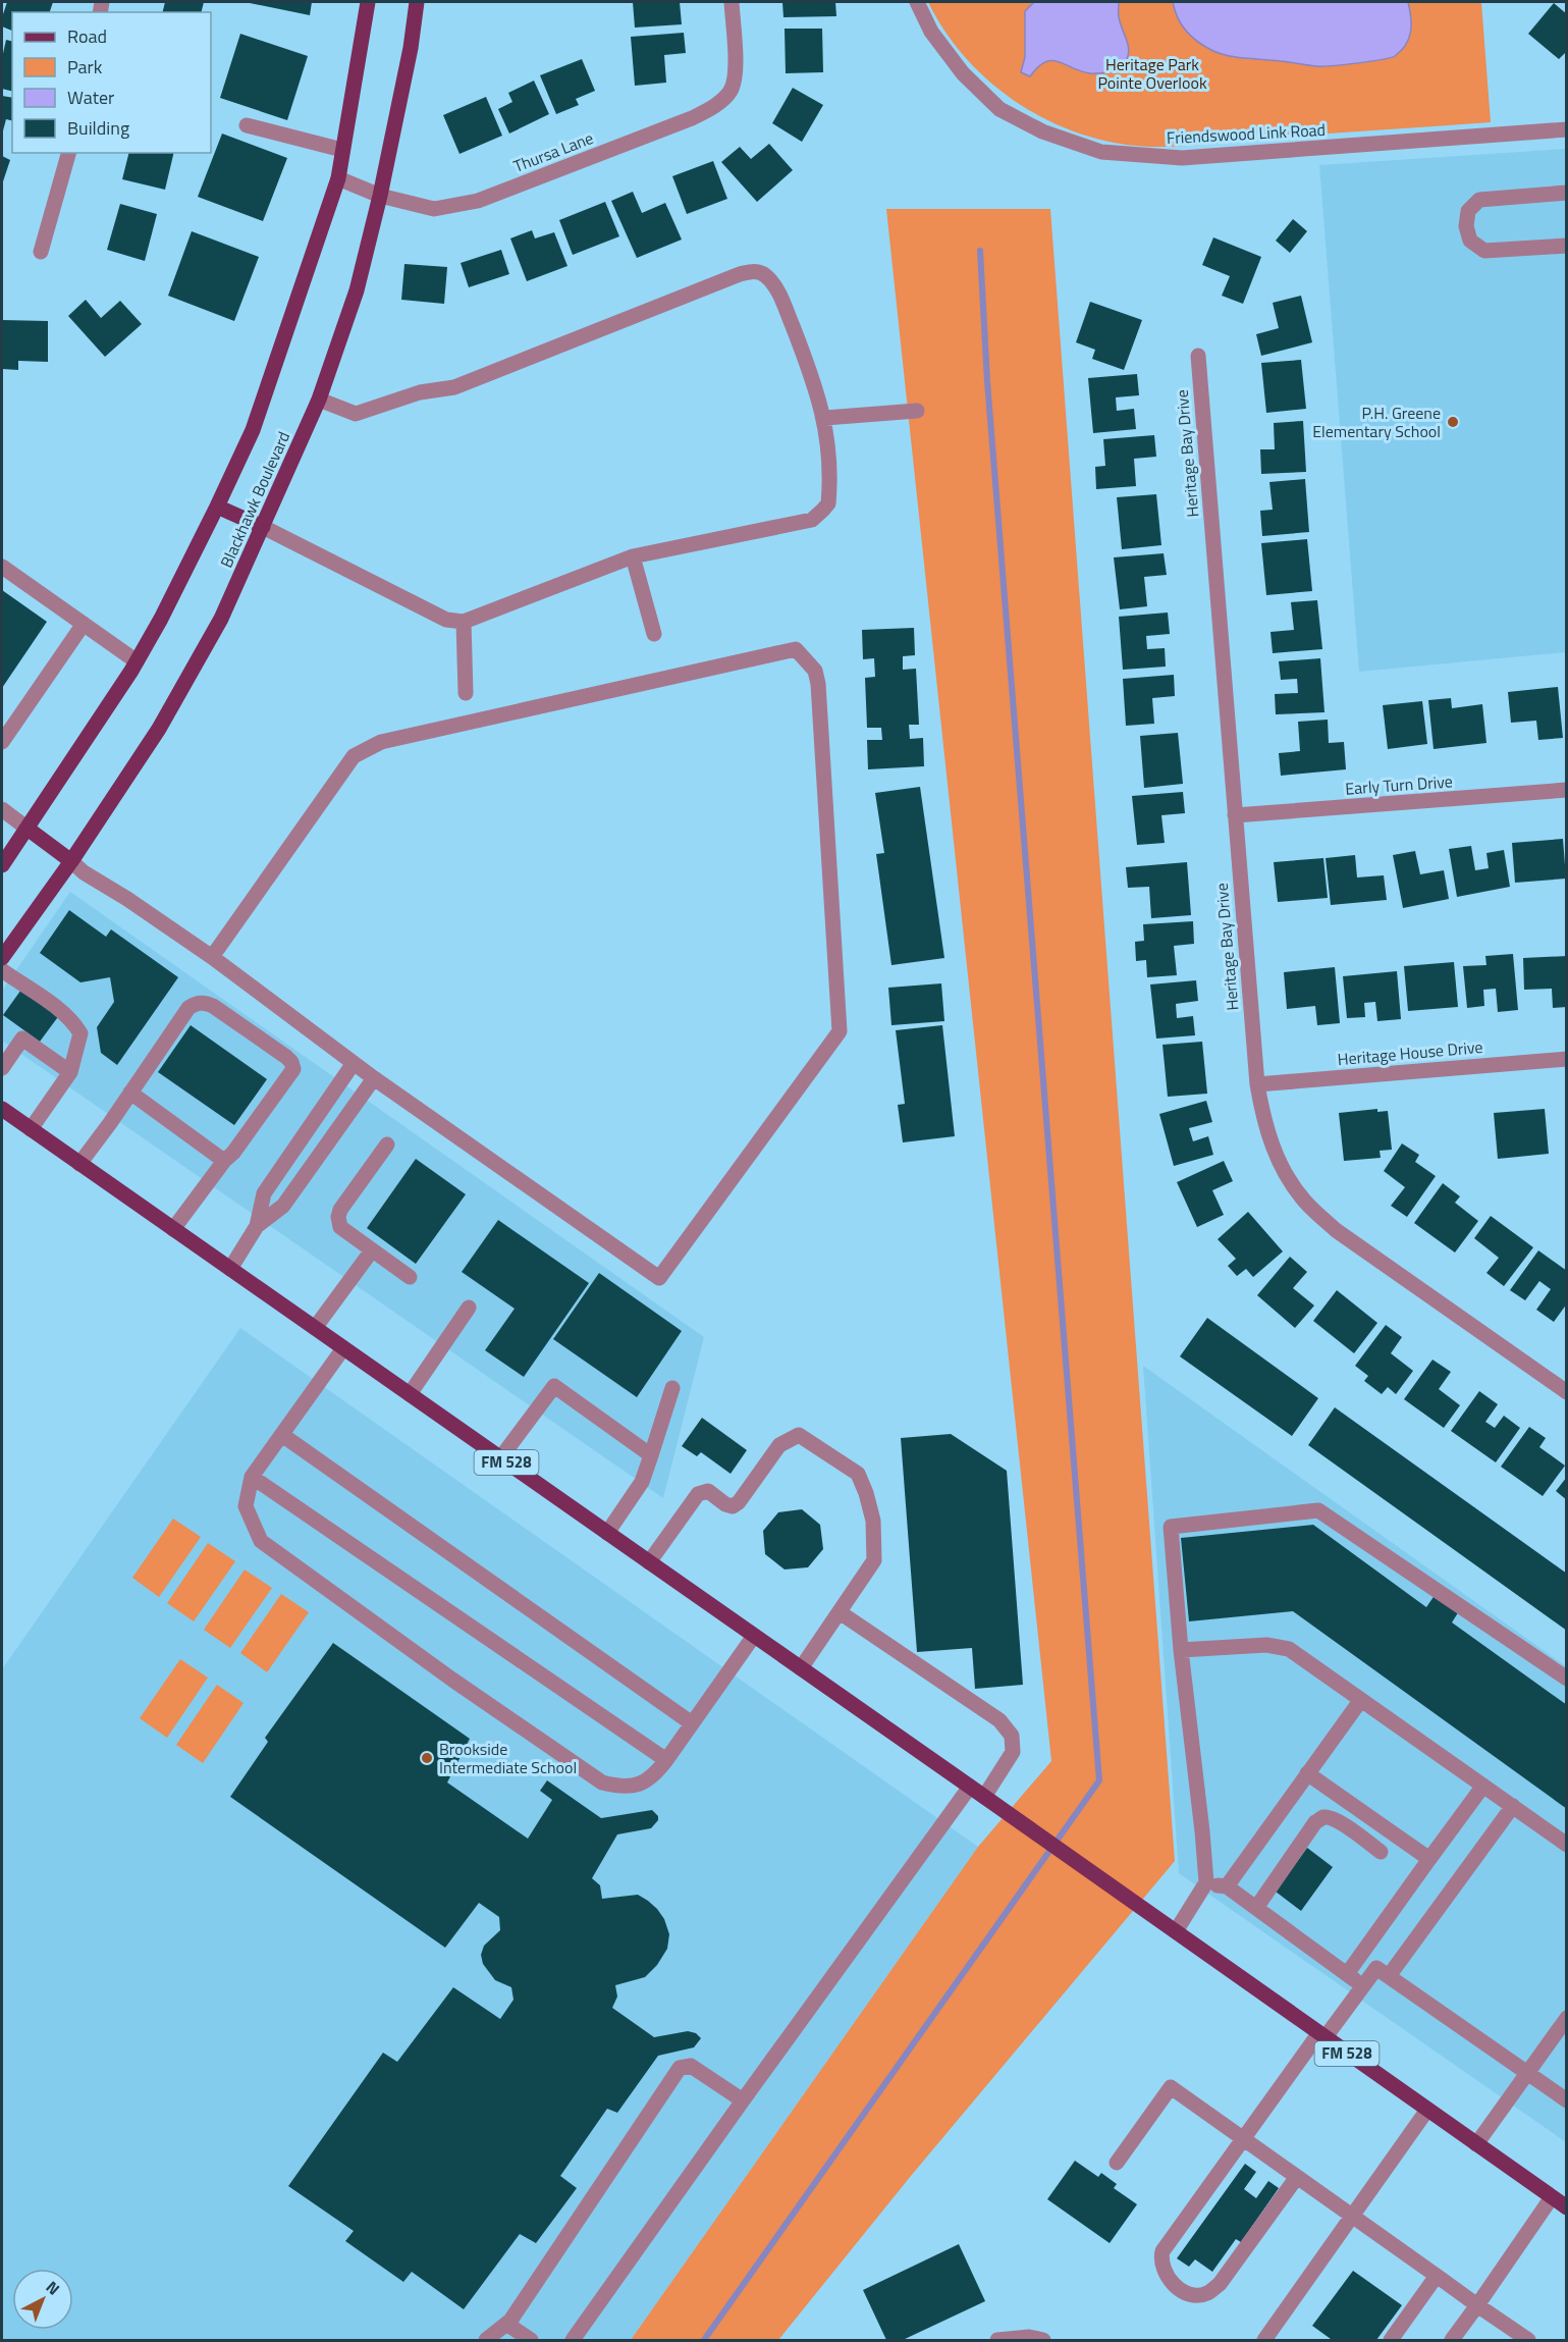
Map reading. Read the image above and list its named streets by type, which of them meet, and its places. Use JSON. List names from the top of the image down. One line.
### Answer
{"streets":{"main road":["Blackhawk Boulevard","FM 528"],"street":["Friendswood Link Road","Thursa Lane","Heritage Bay Drive","Early Turn Drive","Heritage House Drive"]},"crossings":[["Thursa Lane","Blackhawk Boulevard"],["Heritage Bay Drive","Early Turn Drive"],["Heritage Bay Drive","Heritage House Drive"]],"parks":["Heritage Park Pointe Overlook"],"places":["P.H. Greene Elementary School","Brookside Intermediate School"],"legend":["Road","Park","Water","Building"],"north":"top right"}
